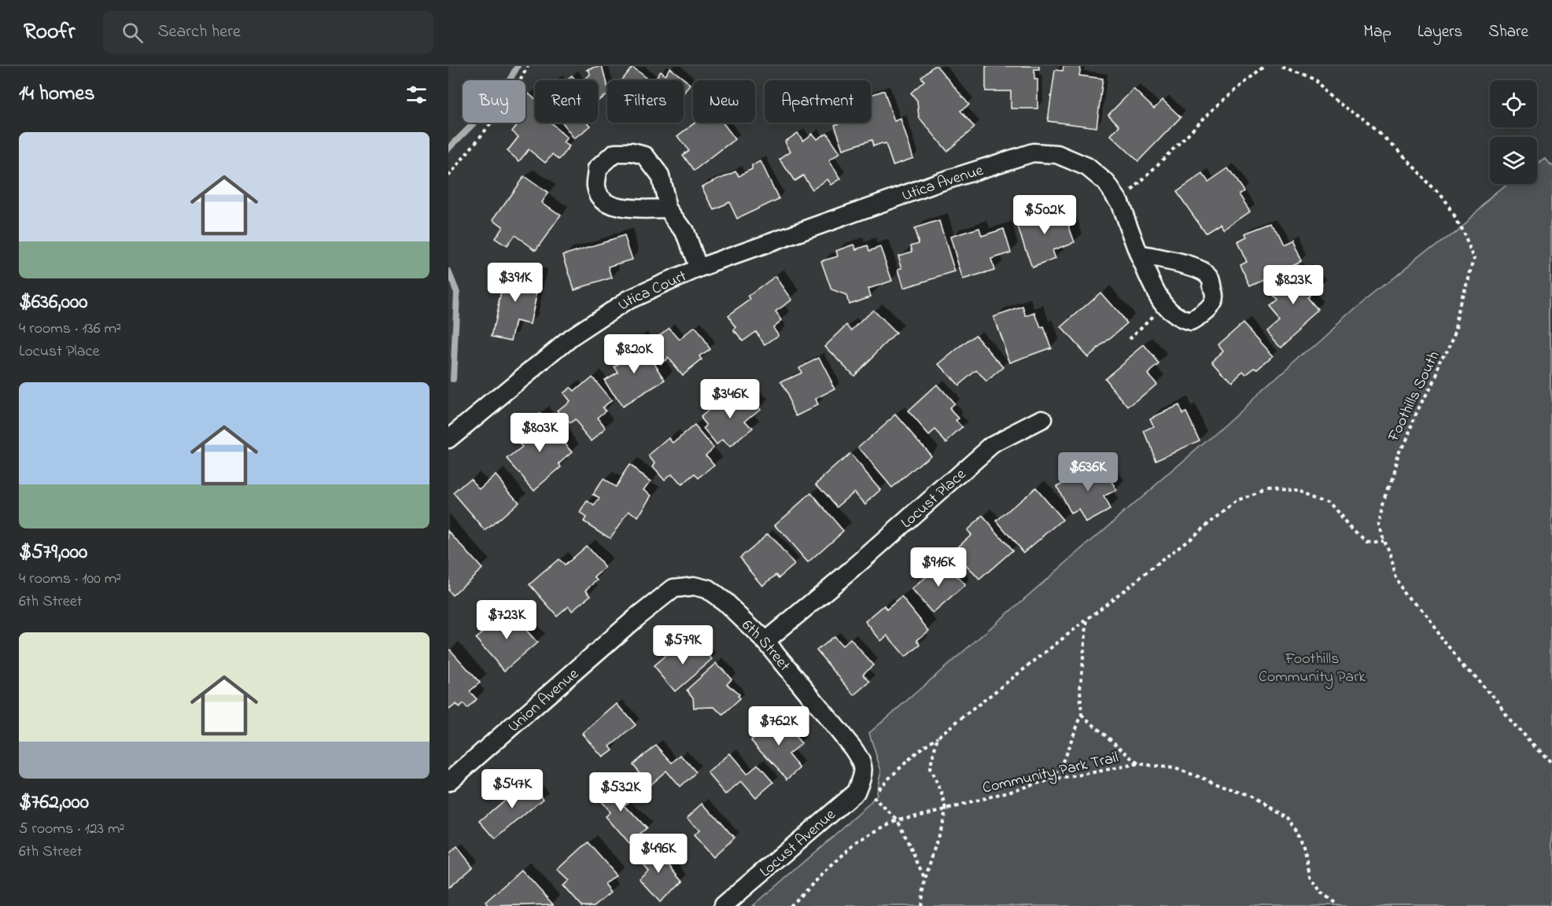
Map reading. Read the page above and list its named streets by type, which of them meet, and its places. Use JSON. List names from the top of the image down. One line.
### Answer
{"streets":{"street":["Utica Avenue","Utica Court","Locust Place","6th Street","Union Avenue","Locust Avenue"],"path":["Foothills South","Community Park Trail"]},"crossings":[["Utica Avenue","Utica Court"],["Locust Place","6th Street"],["6th Street","Union Avenue"],["6th Street","Locust Avenue"]],"parks":["Foothills Community Park"],"page":{"header":"Roofr","search":"Search here","nav":["Map","Layers","Share"],"heading":"14 homes","chip":["Buy","Rent","Filters","New","Apartment"],"list":[{"name":"$636,000","note":"4 rooms · 136 m² · Locust Place"},{"name":"$579,000","note":"4 rooms · 100 m² · 6th Street"},{"name":"$762,000","note":"5 rooms · 123 m² · 6th Street"}],"price":["$502K","$391K","$823K","$820K","$346K","$803K","$636K","$916K","$723K","$579K","$762K","$547K","$532K","$496K"]}}
